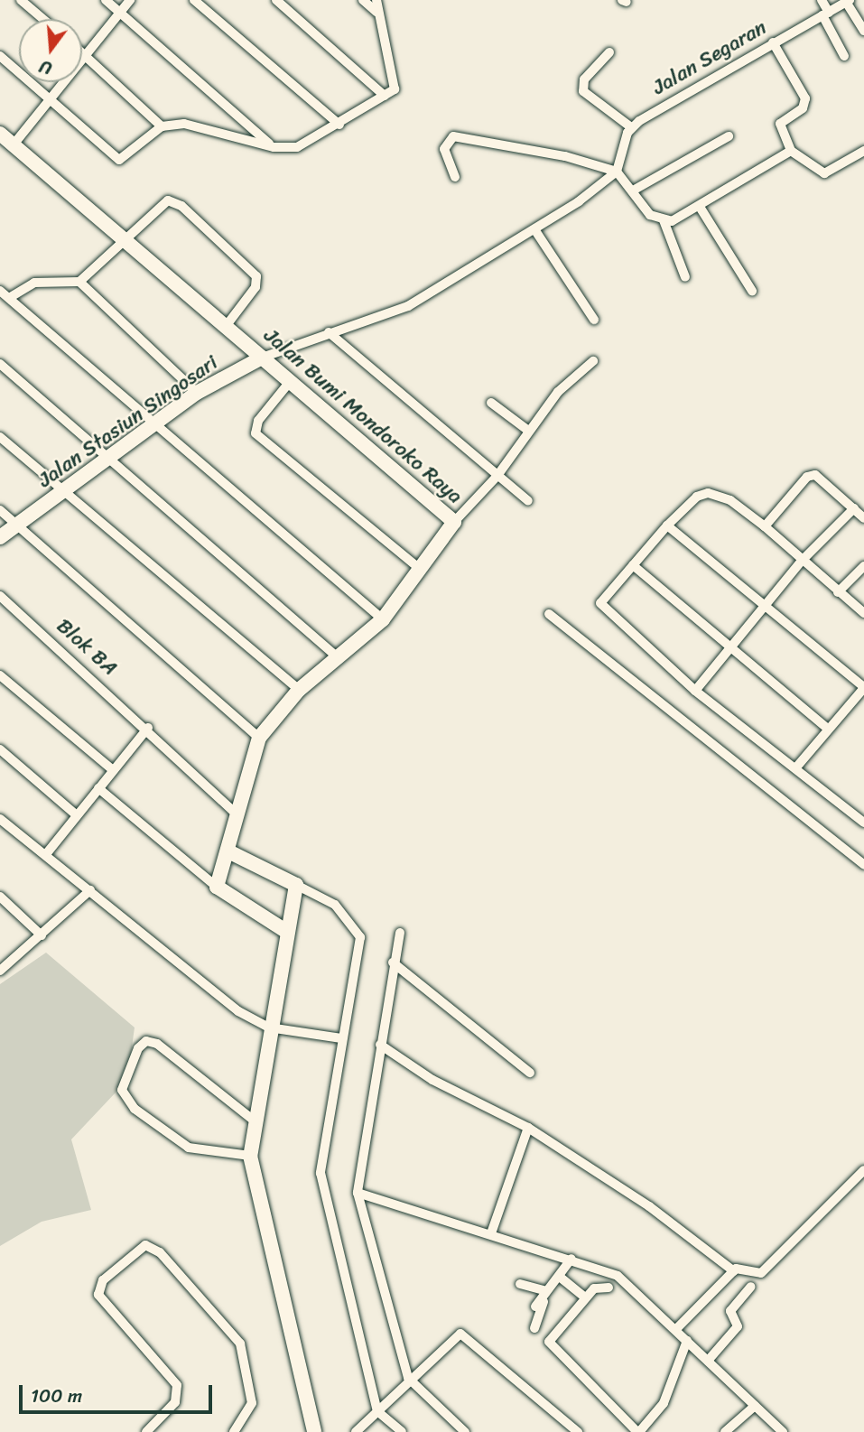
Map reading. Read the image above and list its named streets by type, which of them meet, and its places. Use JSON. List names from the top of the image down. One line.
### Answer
{"streets":{"street":["Jalan Segaran","Jalan Bumi Mondoroko Raya","Jalan Stasiun Singosari","Blok BA"]},"crossings":[["Jalan Bumi Mondoroko Raya","Jalan Stasiun Singosari"],["Jalan Bumi Mondoroko Raya","Blok BA"]],"scale_bar":"100 m","north":"bottom"}
